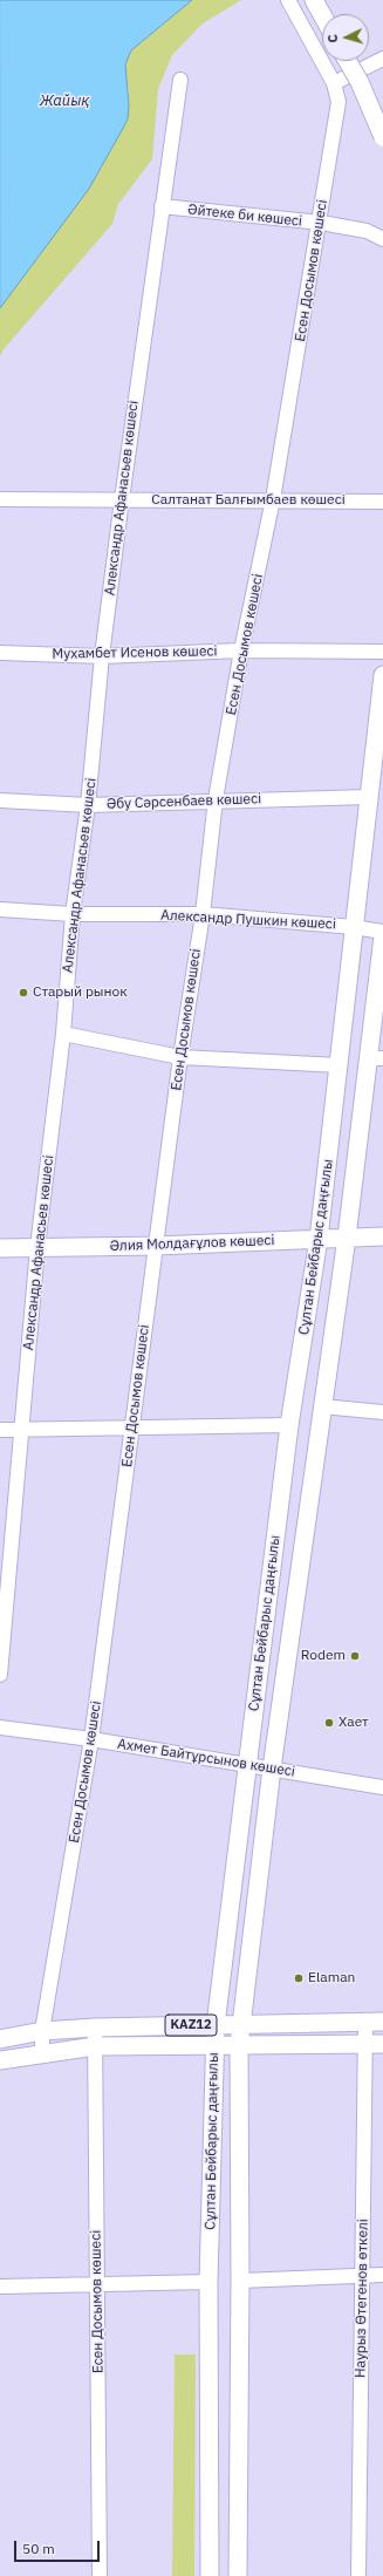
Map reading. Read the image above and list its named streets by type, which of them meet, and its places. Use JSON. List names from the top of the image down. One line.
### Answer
{"streets":{"main road":["Әлия Молдағұлов көшесі","Сұлтан Бейбарыс даңғылы","KAZ12"],"street":["Әйтеке би көшесі","Есен Досымов көшесі","Александр Афанасьев көшесі","Салтанат Балғымбаев көшесі","Мухамбет Исенов көшесі","Әбу Сәрсенбаев көшесі","Александр Пушкин көшесі","Ахмет Байтұрсынов көшесі","Наурыз Өтегенов өткелі"]},"crossings":[["Әйтеке би көшесі","Есен Досымов көшесі"],["Әйтеке би көшесі","Александр Афанасьев көшесі"],["Есен Досымов көшесі","Салтанат Балғымбаев көшесі"],["Есен Досымов көшесі","Мухамбет Исенов көшесі"],["Есен Досымов көшесі","Әбу Сәрсенбаев көшесі"],["Есен Досымов көшесі","Александр Пушкин көшесі"],["Есен Досымов көшесі","Әлия Молдағұлов көшесі"],["Есен Досымов көшесі","Ахмет Байтұрсынов көшесі"],["Есен Досымов көшесі","KAZ12"],["Александр Афанасьев көшесі","Салтанат Балғымбаев көшесі"],["Александр Афанасьев көшесі","Мухамбет Исенов көшесі"],["Александр Афанасьев көшесі","Әбу Сәрсенбаев көшесі"],["Александр Афанасьев көшесі","Александр Пушкин көшесі"],["Александр Афанасьев көшесі","Әлия Молдағұлов көшесі"],["Әбу Сәрсенбаев көшесі","Сұлтан Бейбарыс даңғылы"],["Александр Пушкин көшесі","Сұлтан Бейбарыс даңғылы"],["Әлия Молдағұлов көшесі","Сұлтан Бейбарыс даңғылы"],["Сұлтан Бейбарыс даңғылы","Ахмет Байтұрсынов көшесі"],["Сұлтан Бейбарыс даңғылы","KAZ12"],["KAZ12","Наурыз Өтегенов өткелі"]],"water":["Жайық"],"places":["Старый рынок","Rodem","Хает","Elaman"],"scale_bar":"50 m","north":"left"}
